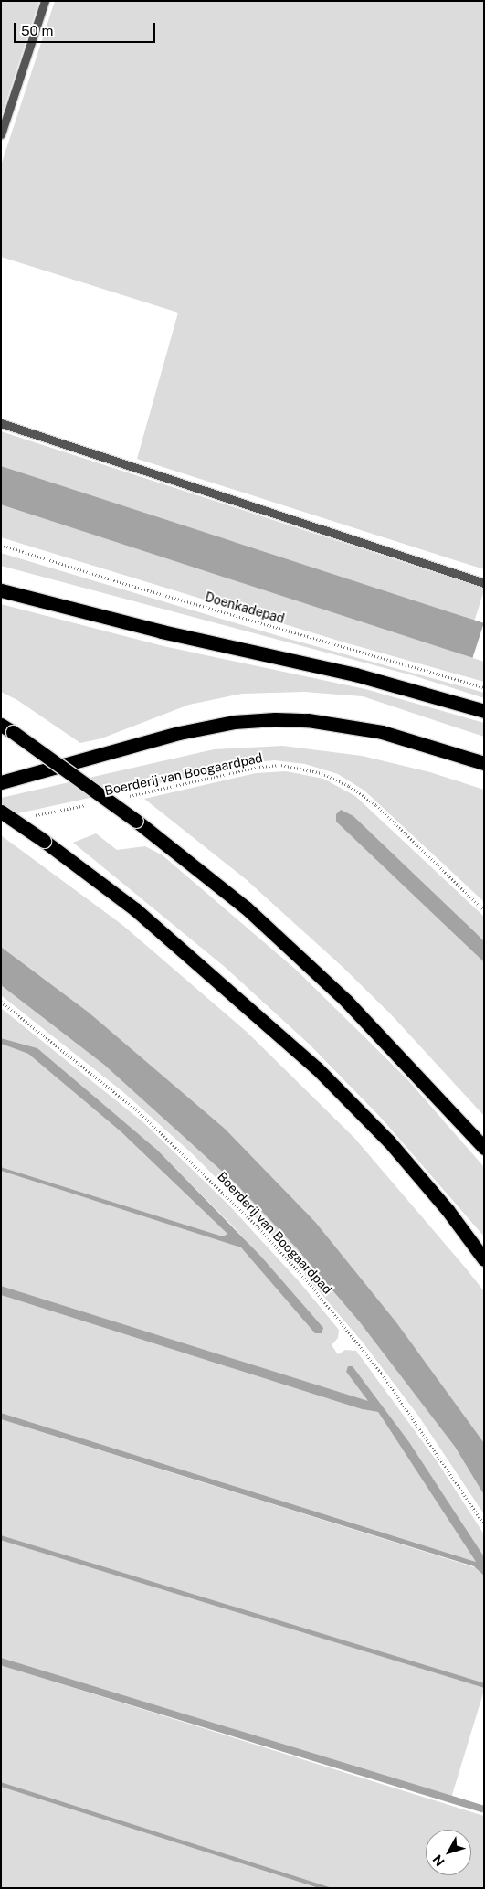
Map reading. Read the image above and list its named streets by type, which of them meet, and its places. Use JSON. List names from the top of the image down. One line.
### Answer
{"streets":{"path":["Doenkadepad","Boerderij van Boogaardpad"]},"scale_bar":"50 m","north":"bottom left"}
